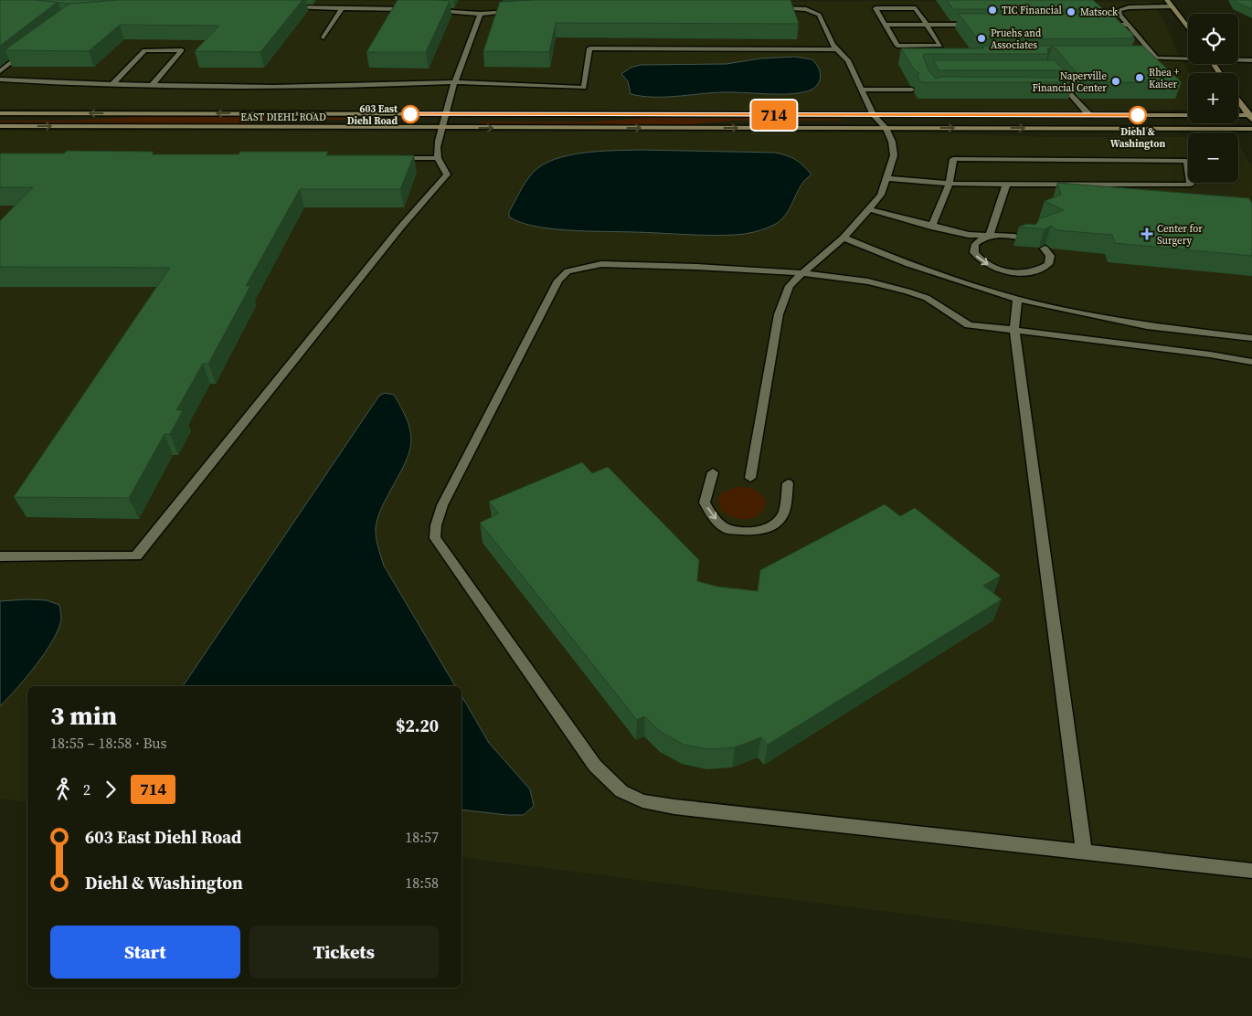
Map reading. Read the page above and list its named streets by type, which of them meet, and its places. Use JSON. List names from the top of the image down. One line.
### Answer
{"streets":{"street":["EAST DIEHL ROAD"]},"places":{"other":["TIC Financial","Matsock","Pruehs and Associates","Rhea + Kaiser","Naperville Financial Center","603 East Diehl Road","Diehl & Washington"],"health":["Center for Surgery"]},"lines":["bus line 714"],"page":{"on_map":"714","map_buttons":["+","−"],"heading":["3 min","18:55 – 18:58 · Bus","$2.20"],"legs":["2","714"],"list":[{"name":"603 East Diehl Road","value":"18:57"},{"name":"Diehl & Washington","value":"18:58"}],"buttons":["Start","Tickets"]}}
